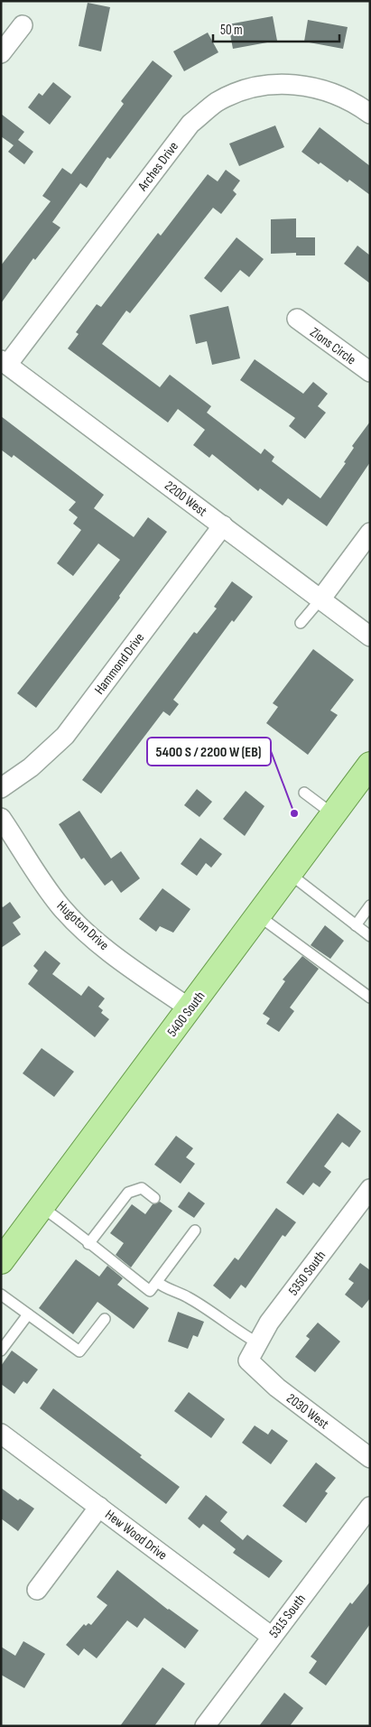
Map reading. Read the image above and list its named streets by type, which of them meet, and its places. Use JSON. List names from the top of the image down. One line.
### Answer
{"streets":{"main road":["5400 South"],"street":["Arches Drive","Zions Circle","2200 West","Hammond Drive","Hugoton Drive","5350 South","2030 West","Hew Wood Drive","5315 South"]},"crossings":[["Arches Drive","2200 West"],["2200 West","Hammond Drive"],["Hugoton Drive","5400 South"],["5350 South","2030 West"],["Hew Wood Drive","5315 South"]],"places":["5400 S / 2200 W (EB)"],"scale_bar":"50 m"}
